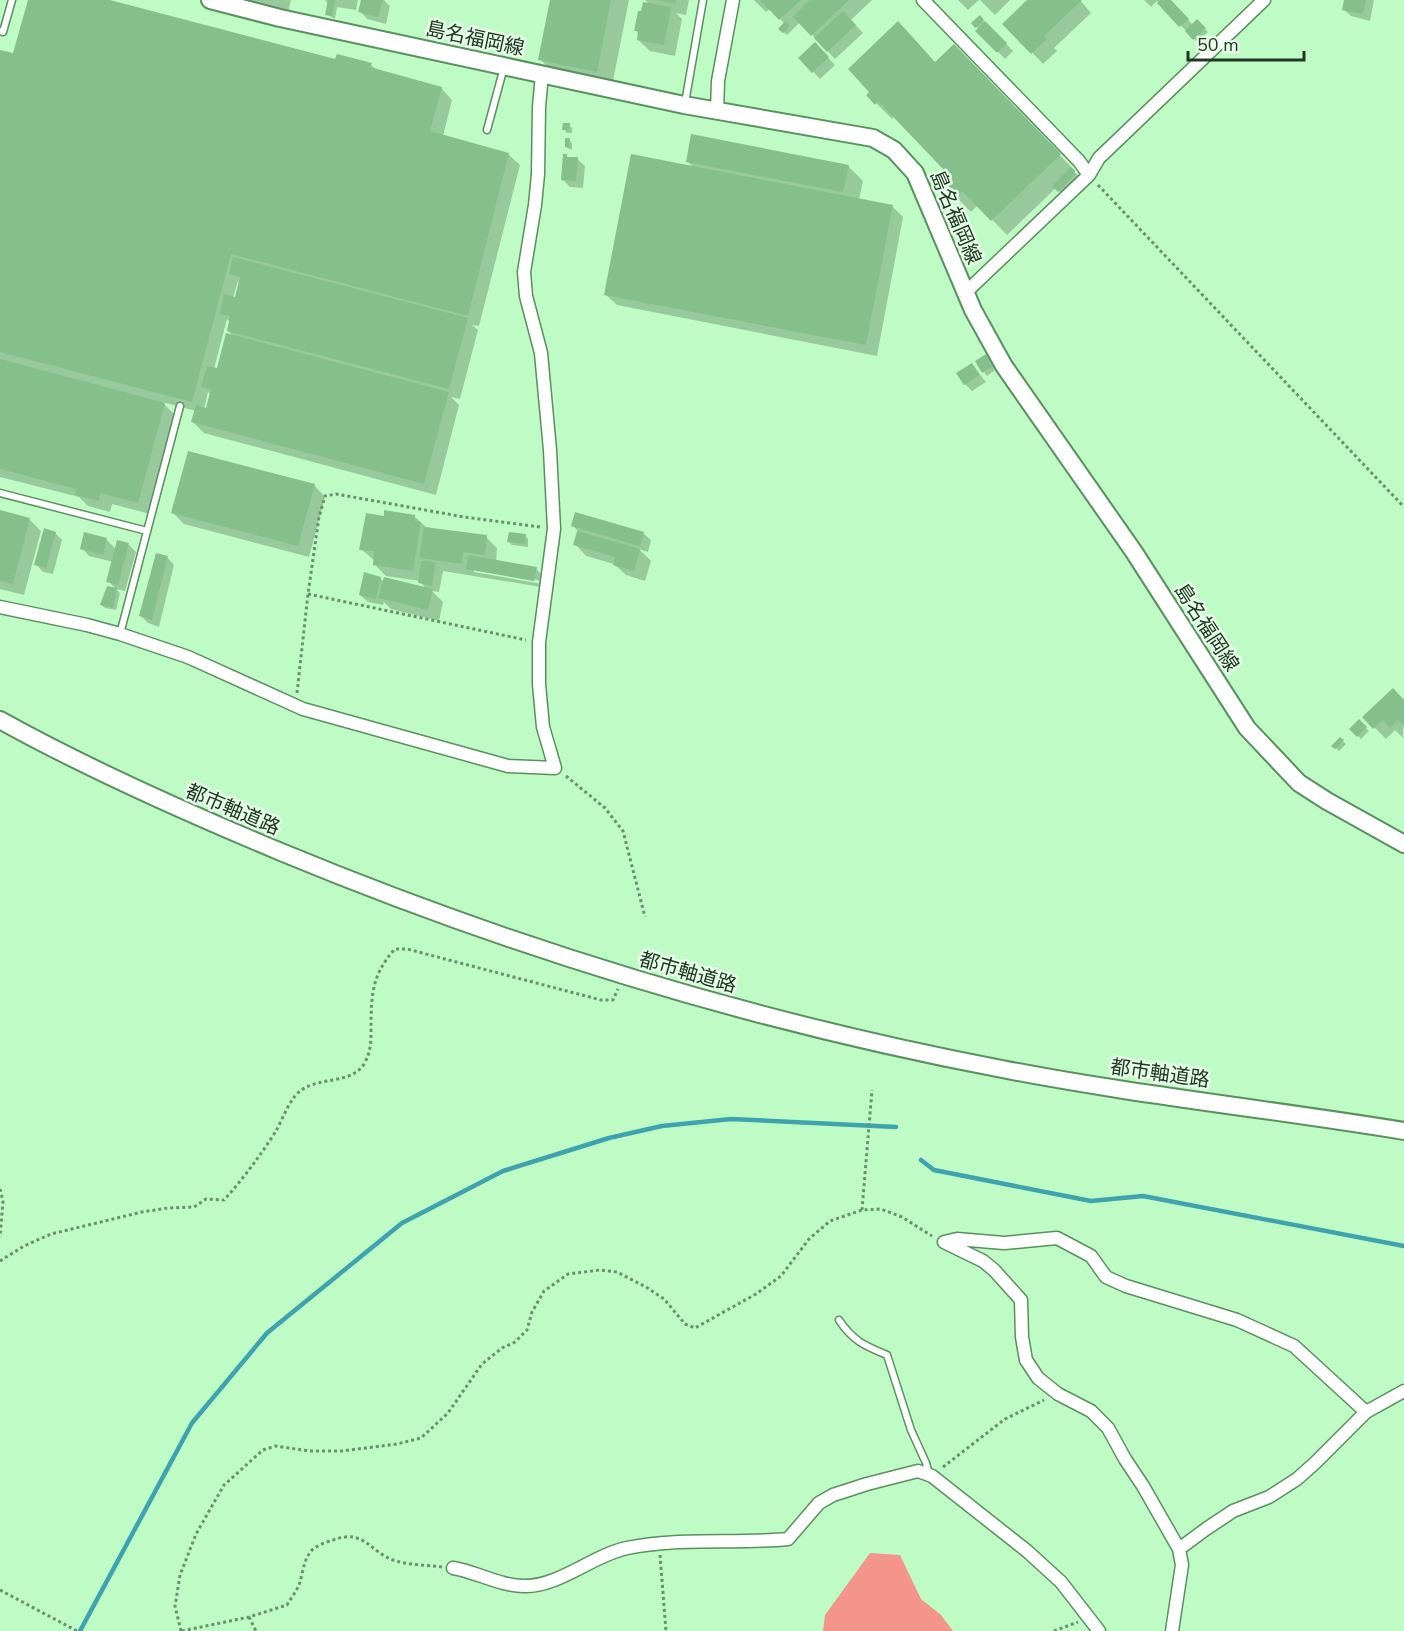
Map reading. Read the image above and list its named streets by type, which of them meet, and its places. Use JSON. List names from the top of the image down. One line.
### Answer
{"streets":{"main road":["島名福岡線","都市軸道路"]},"scale_bar":"50 m"}
